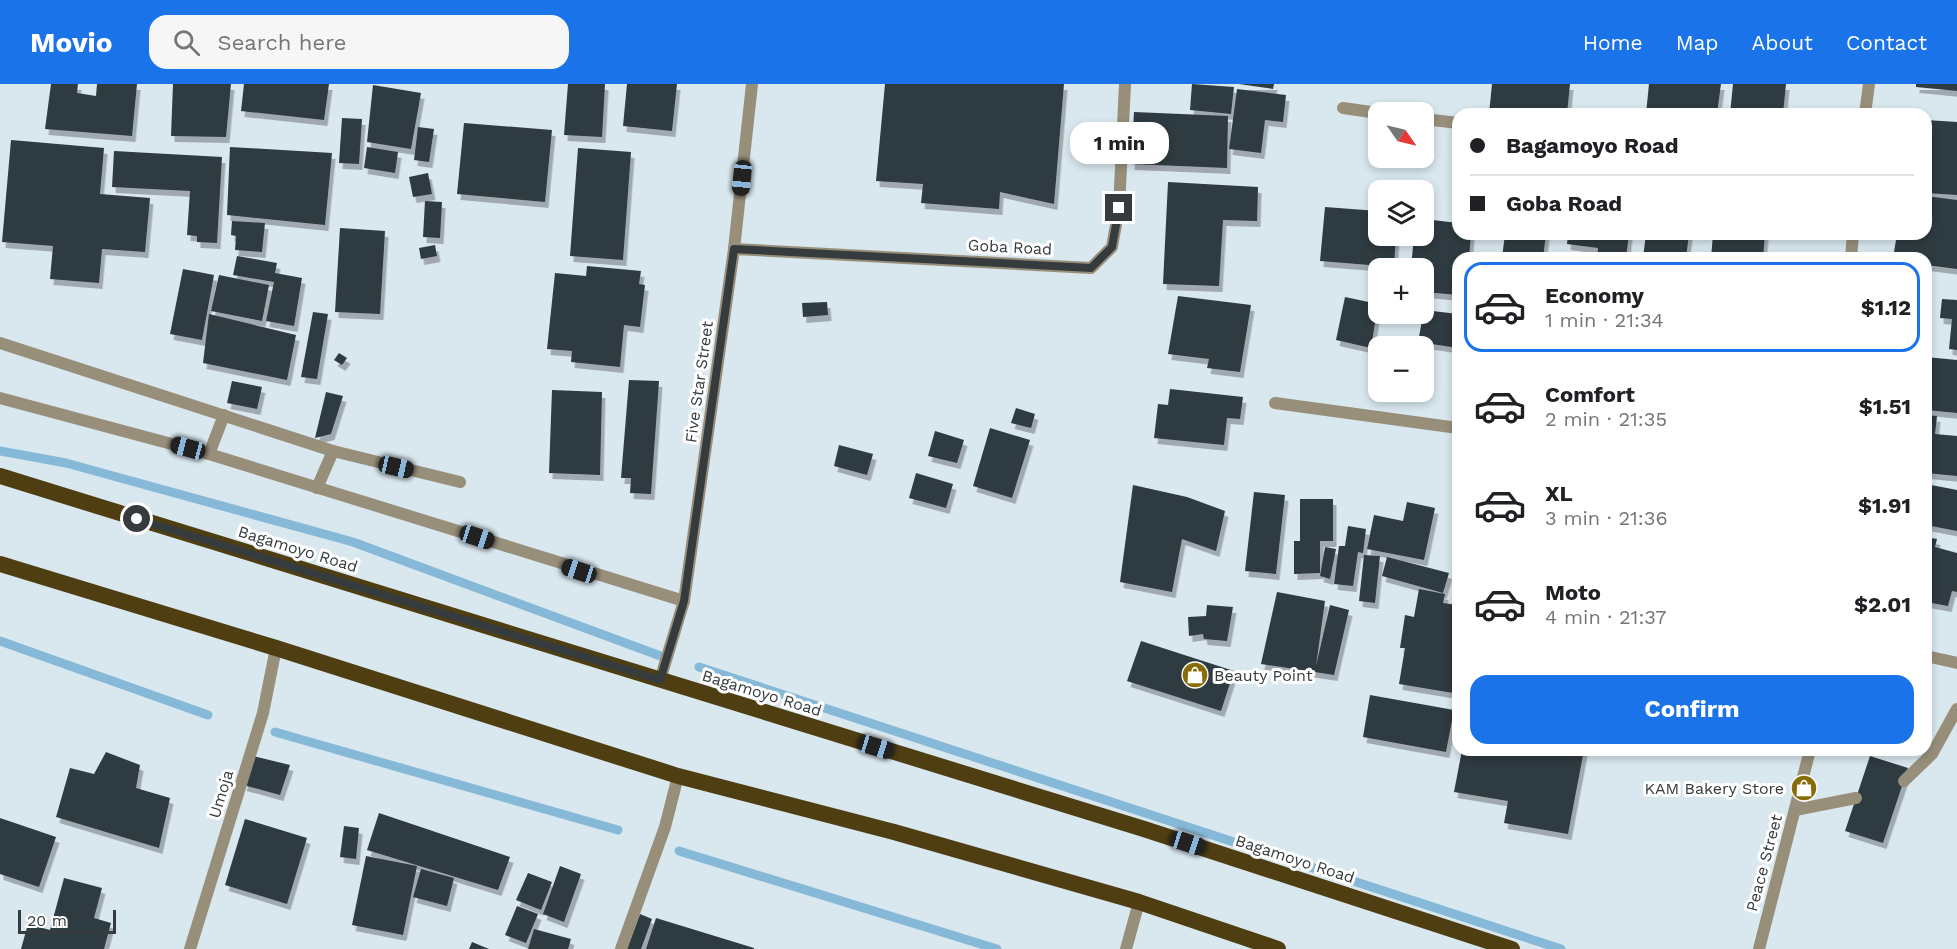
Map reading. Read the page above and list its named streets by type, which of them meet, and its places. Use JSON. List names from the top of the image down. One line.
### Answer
{"streets":{"highway":["Bagamoyo Road"],"street":["Goba Road","Five Star Street","Umoja","Peace Street"]},"crossings":[["Goba Road","Five Star Street"],["Five Star Street","Bagamoyo Road"]],"places":{"shop":["Beauty Point","KAM Bakery Store"]},"scale_bar":"20 m","north":"bottom right","page":{"header":"Movio","search":"Search here","nav":["Home","Map","About","Contact"],"map_buttons":["+","−"],"banner":["Bagamoyo Road","Goba Road"],"bubble":"1 min","list":[{"name":"Economy","note":"1 min · 21:34","value":"$1.12"},{"name":"Comfort","note":"2 min · 21:35","value":"$1.51"},{"name":"XL","note":"3 min · 21:36","value":"$1.91"},{"name":"Moto","note":"4 min · 21:37","value":"$2.01"}],"buttons":"Confirm","scale":"20 m"}}
